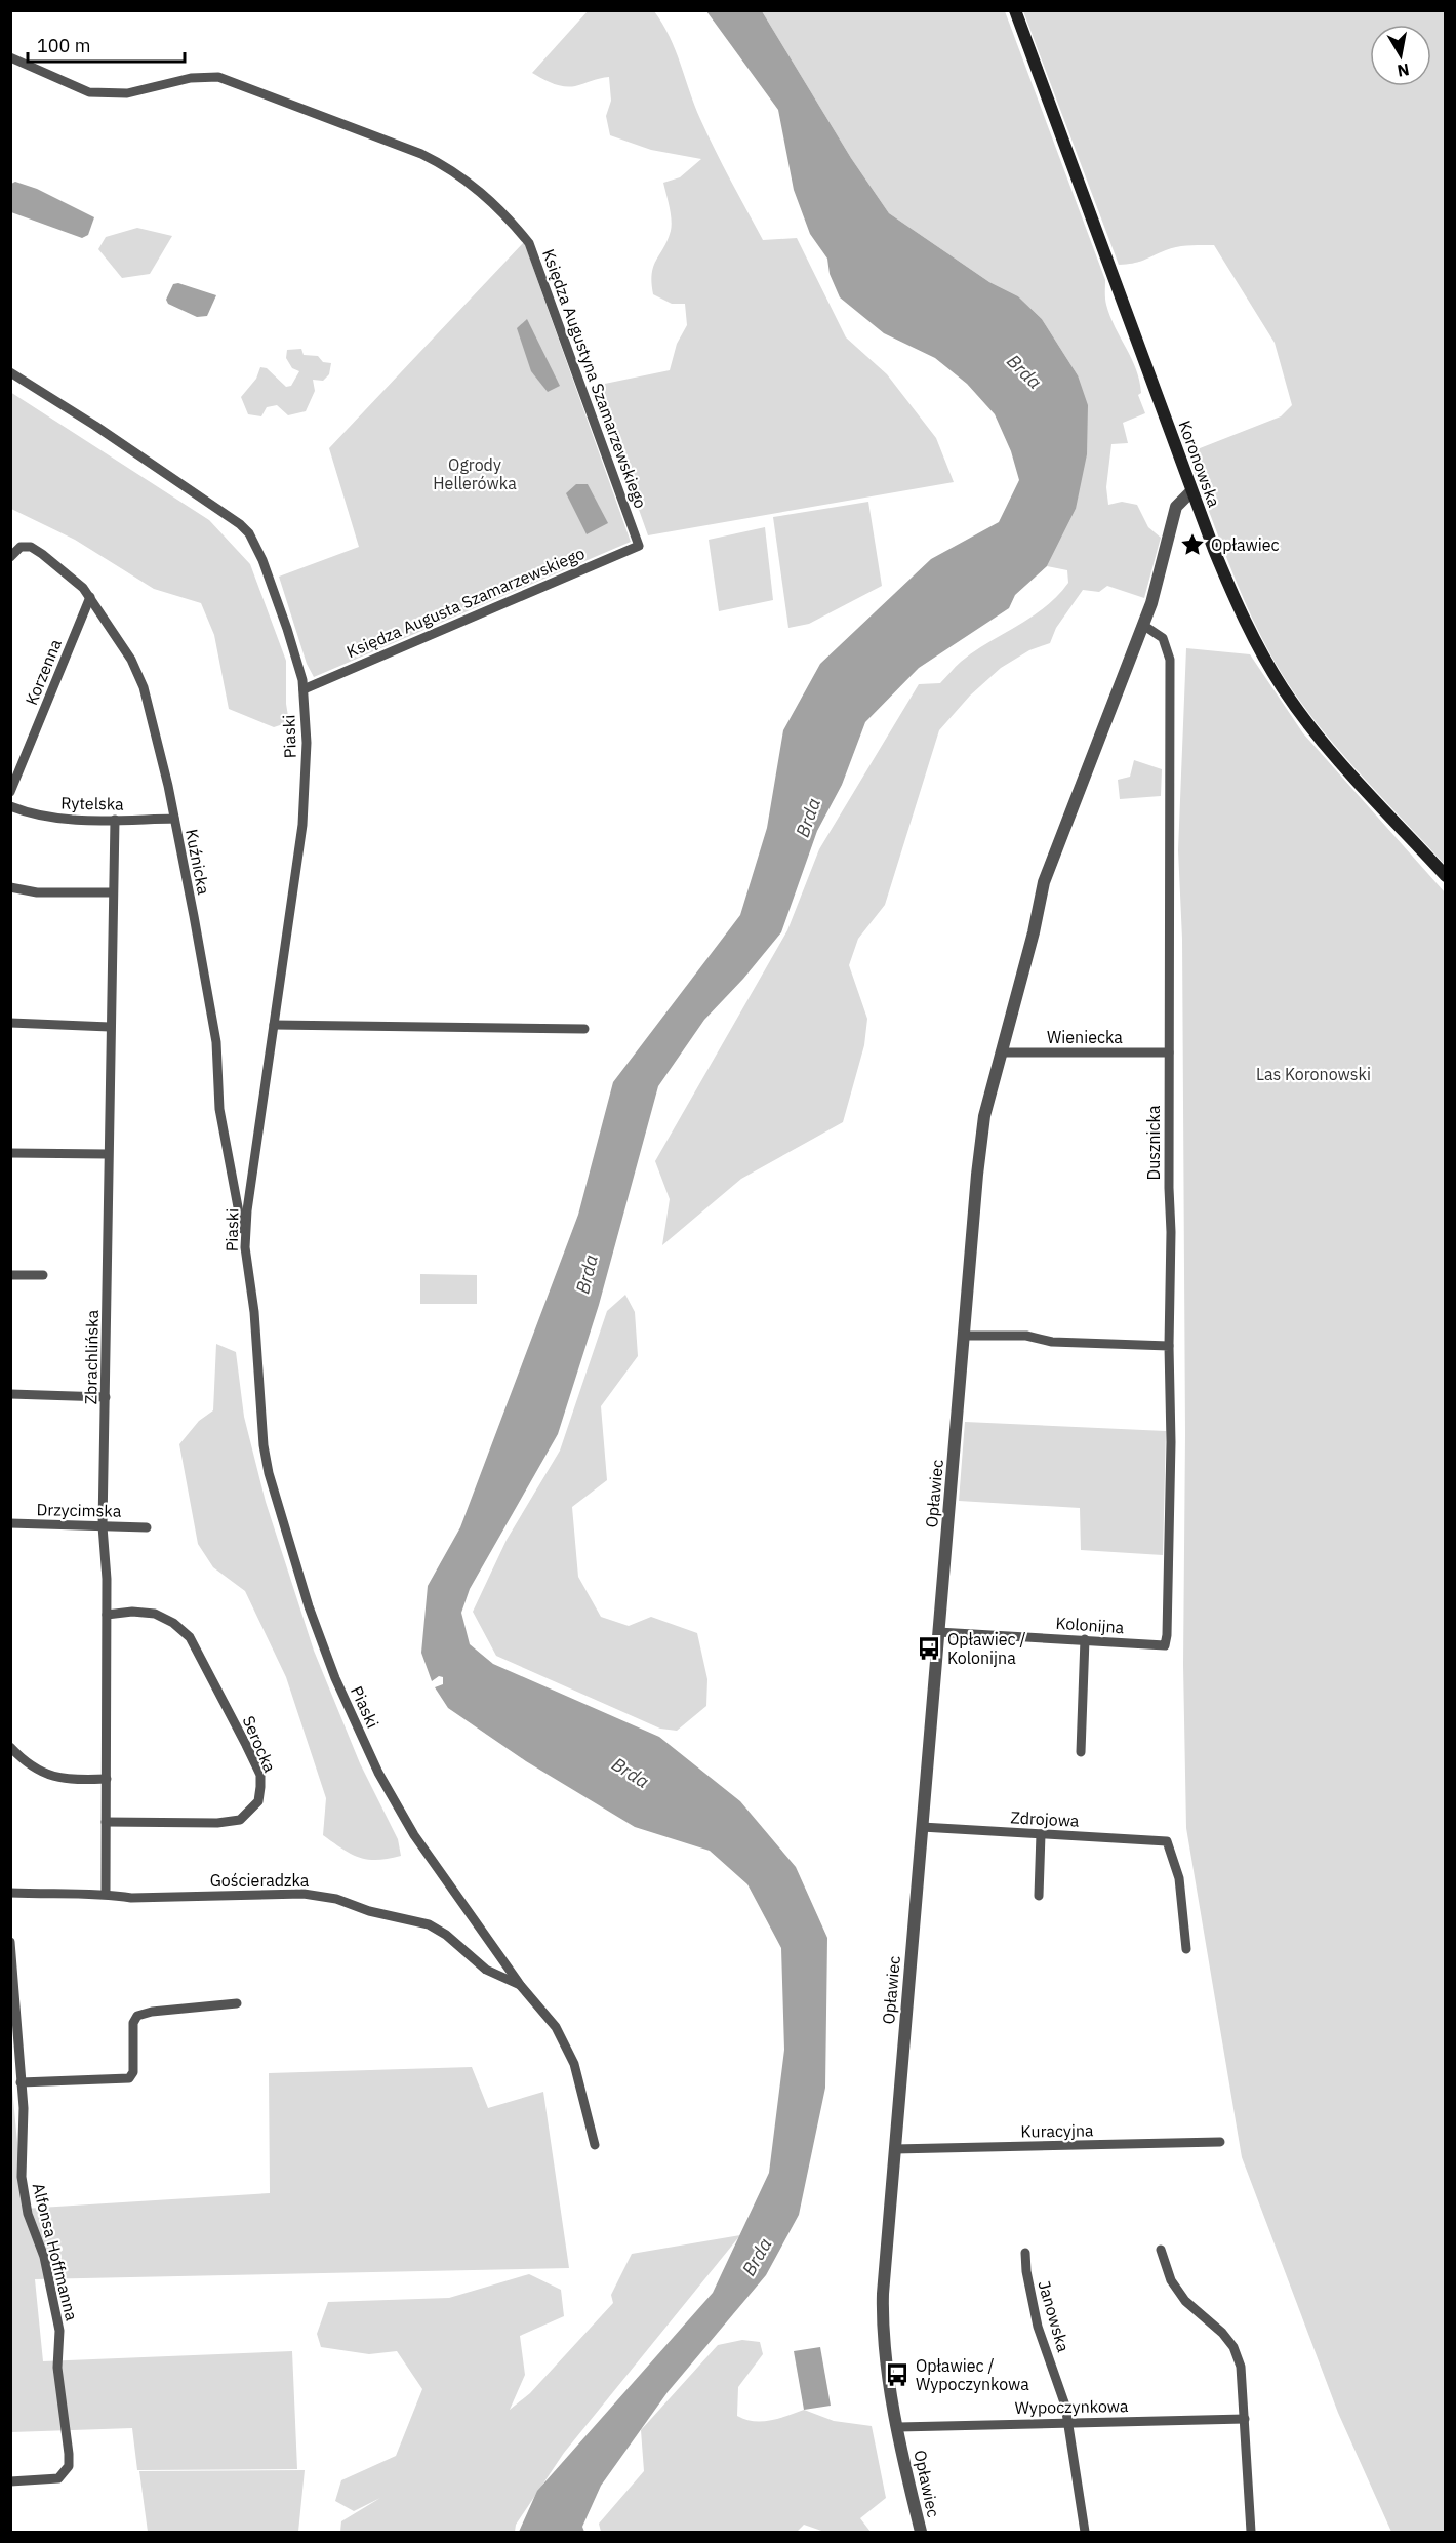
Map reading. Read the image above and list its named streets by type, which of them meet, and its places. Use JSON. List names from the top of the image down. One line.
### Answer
{"streets":{"main road":["Koronowska"],"street":["Księdza Augustyna Szamarzewskiego","Księdza Augusta Szamarzewskiego","Korzenna","Piaski","Rytelska","Kuźnicka","Wieniecka","Dusznicka","Zbrachlińska","Opławiec","Drzycimska","Kolonijna","Serocka","Zdrojowa","Gościeradzka","Kuracyjna","Alfonsa Hoffmanna","Janowska","Wypoczynkowa"]},"crossings":[["Księdza Augustyna Szamarzewskiego","Księdza Augusta Szamarzewskiego"],["Koronowska","Opławiec"],["Księdza Augusta Szamarzewskiego","Piaski"],["Korzenna","Kuźnicka"],["Piaski","Kuźnicka"],["Piaski","Gościeradzka"],["Rytelska","Kuźnicka"],["Rytelska","Zbrachlińska"],["Wieniecka","Dusznicka"],["Wieniecka","Opławiec"],["Dusznicka","Opławiec"],["Dusznicka","Kolonijna"],["Zbrachlińska","Drzycimska"],["Zbrachlińska","Serocka"],["Zbrachlińska","Gościeradzka"],["Opławiec","Kolonijna"],["Opławiec","Zdrojowa"],["Opławiec","Kuracyjna"],["Opławiec","Wypoczynkowa"],["Janowska","Wypoczynkowa"]],"water":["Brda"],"parks":["Ogrody Hellerówka","Las Koronowski"],"places":{"place":["Opławiec"],"bus stop":["Opławiec / Kolonijna","Opławiec / Wypoczynkowa"]},"scale_bar":"100 m","north":"bottom"}
